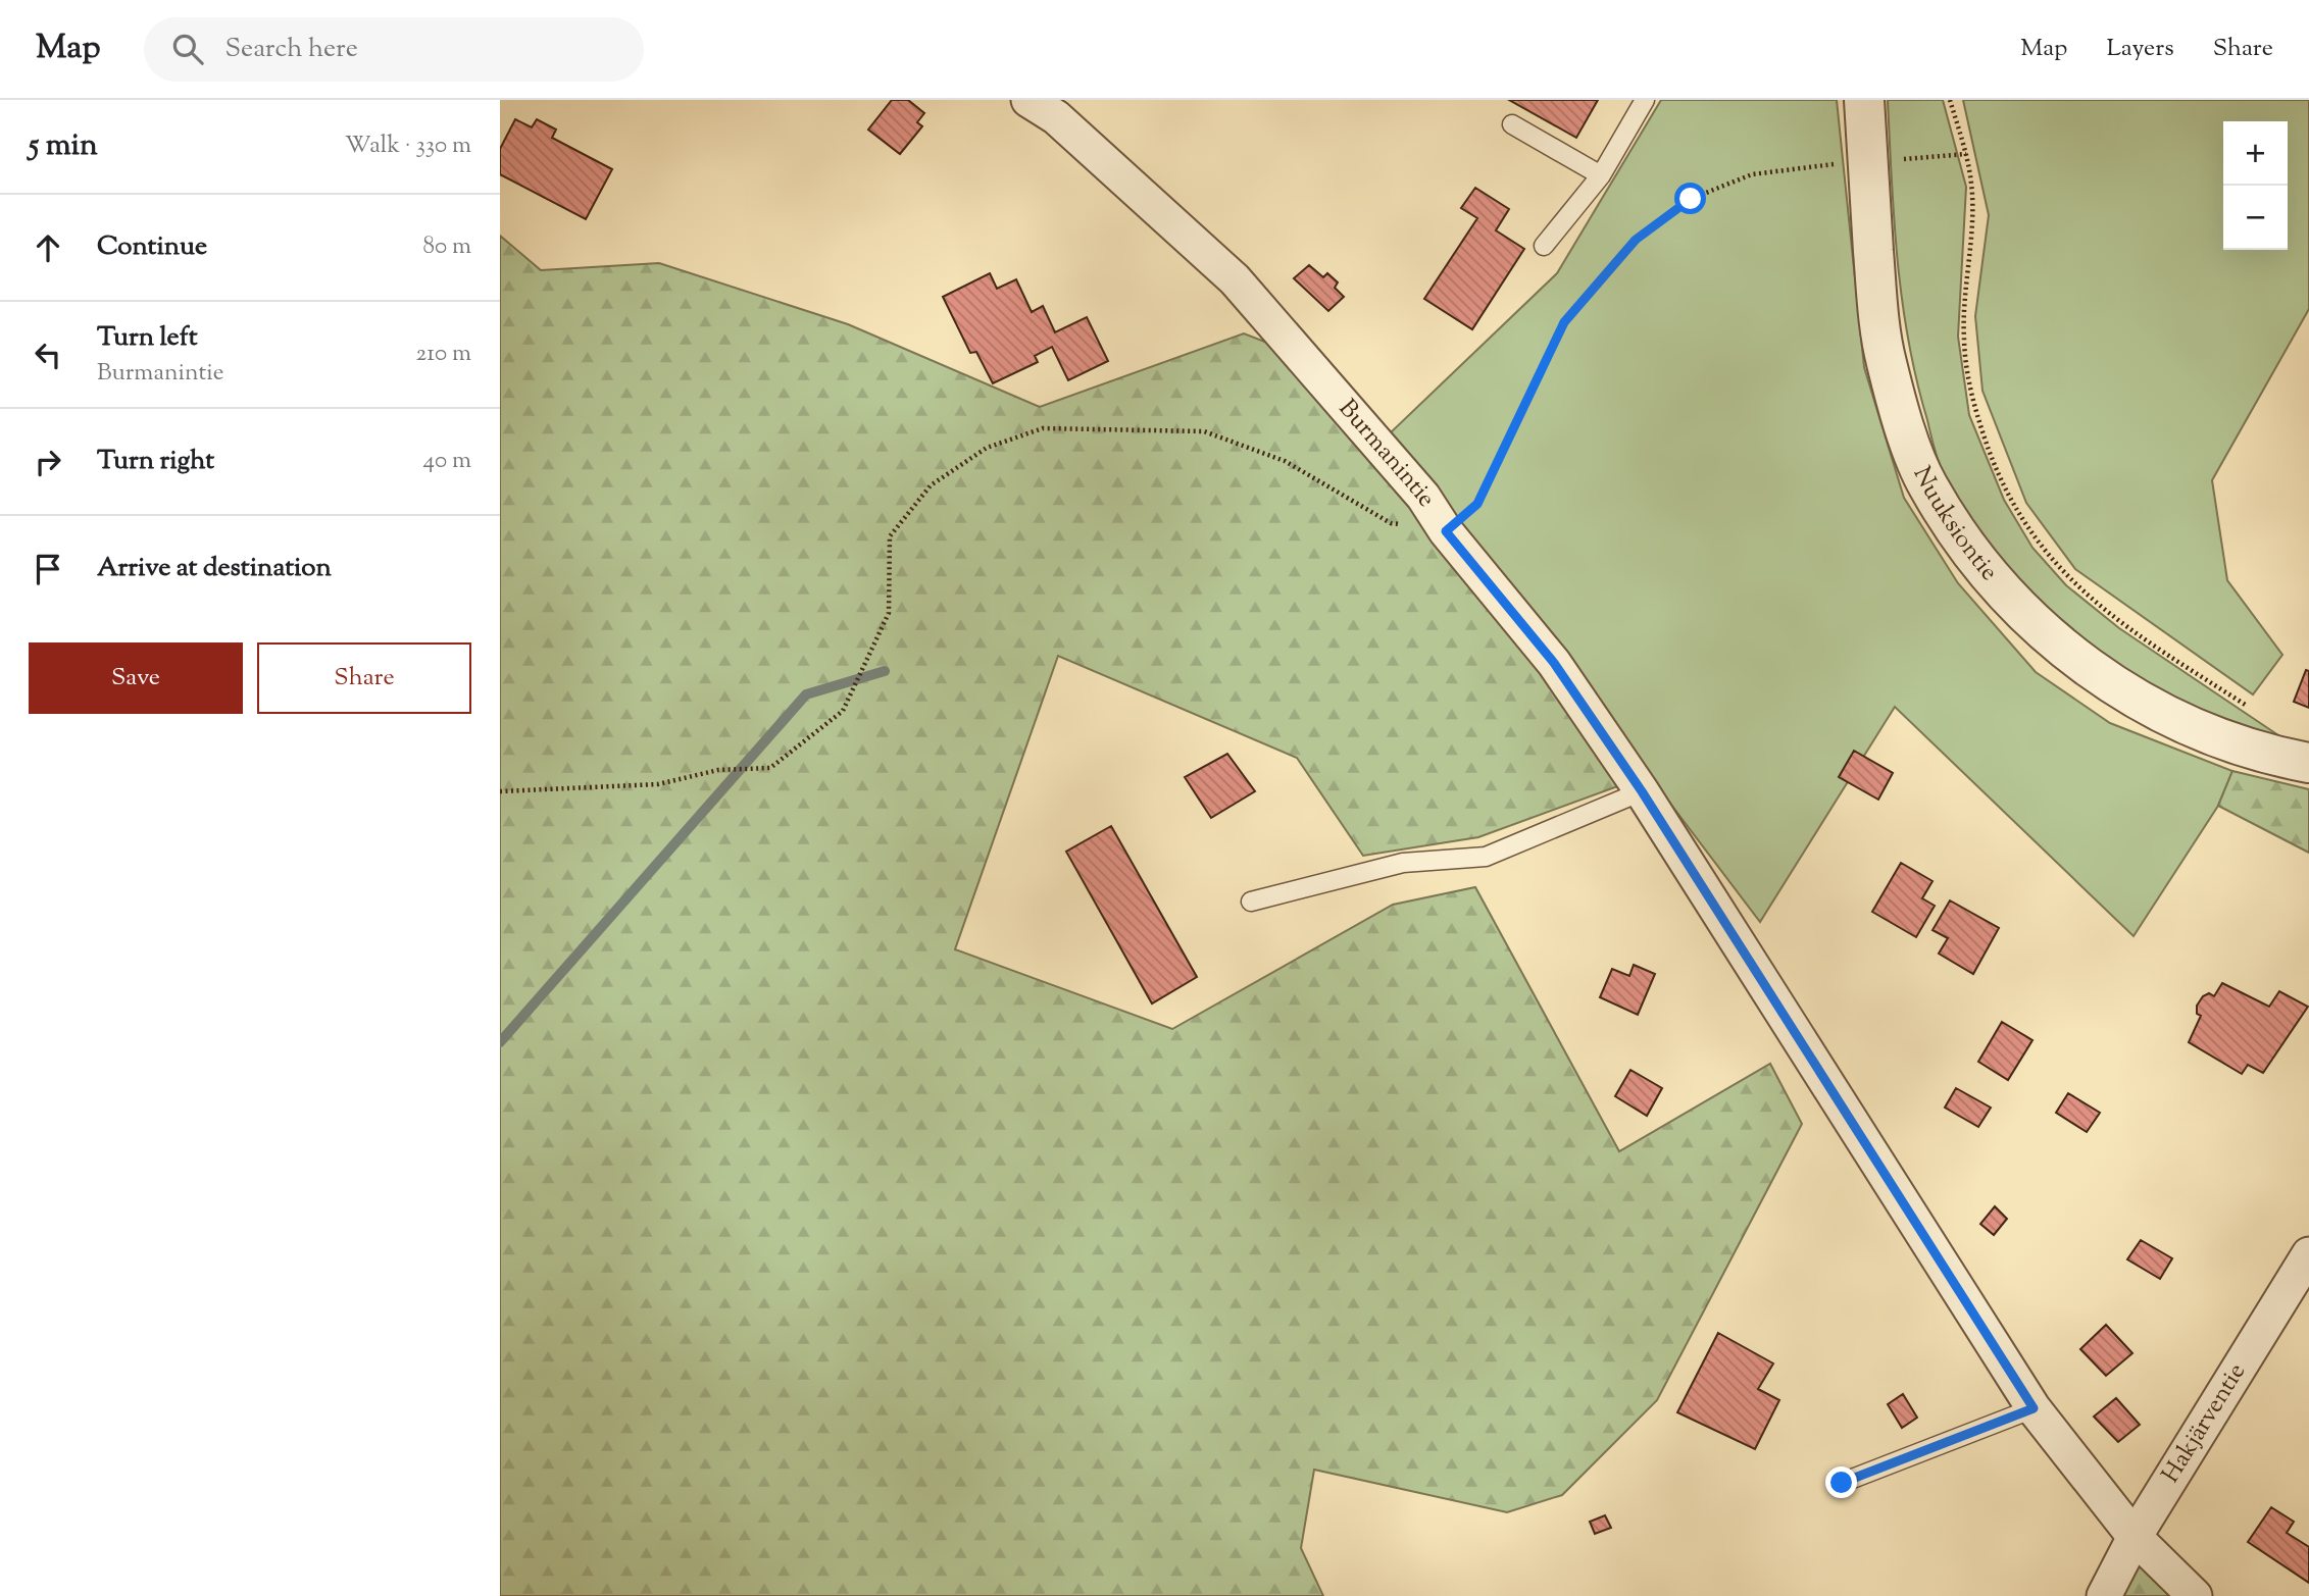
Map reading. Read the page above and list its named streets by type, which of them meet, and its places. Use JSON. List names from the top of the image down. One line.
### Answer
{"streets":{"street":["Burmanintie","Nuuksiontie","Hakjärventie"]},"crossings":[["Burmanintie","Hakjärventie"]],"page":{"header":"Map","search":"Search here","nav":["Map","Layers","Share"],"heading":["5 min","Walk · 330 m"],"map_buttons":["+","−"],"list":[["Continue","80 m"],["Turn left","Burmanintie","210 m"],["Turn right","40 m"],"Arrive at destination"],"buttons":["Save","Share"]}}
